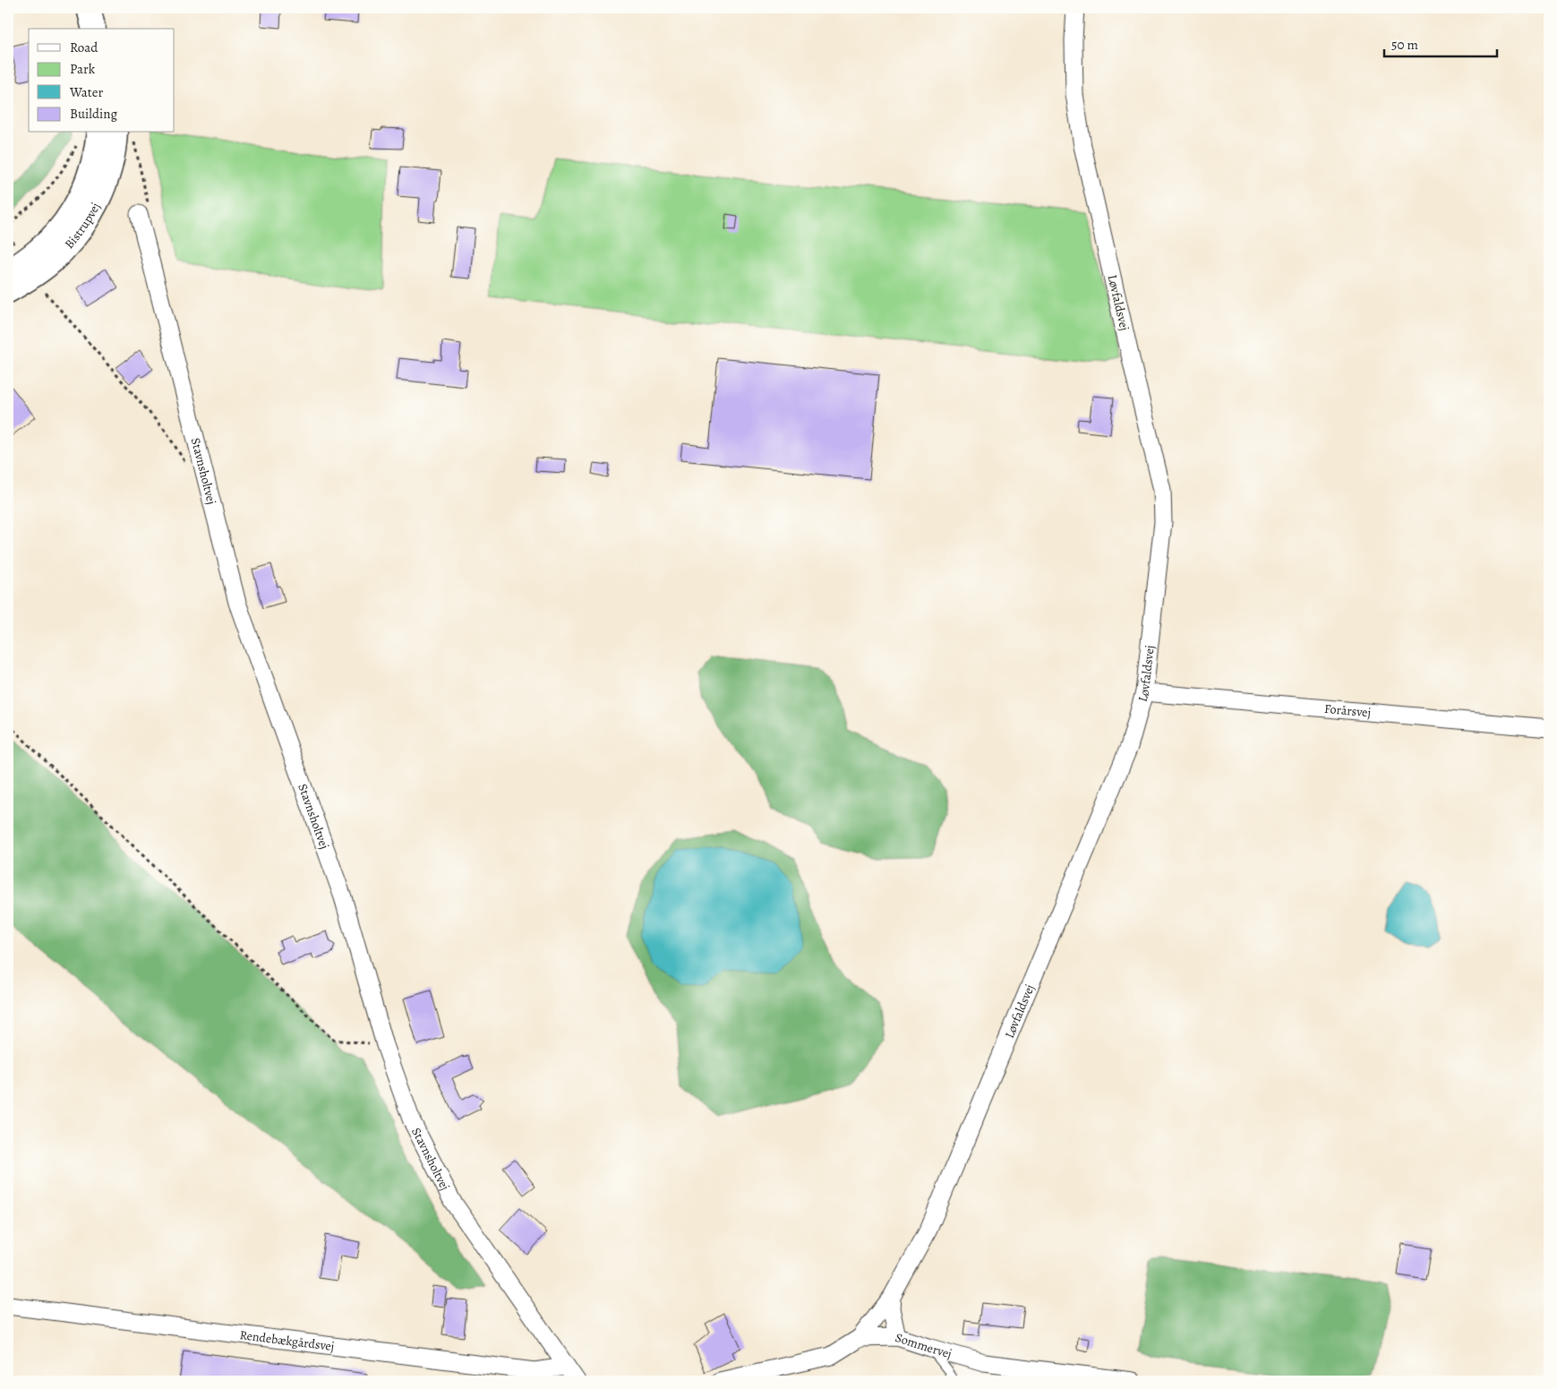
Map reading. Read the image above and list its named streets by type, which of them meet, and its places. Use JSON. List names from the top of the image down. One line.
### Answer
{"streets":{"main road":["Bistrupvej"],"street":["Løvfaldsvej","Stavnsholtvej","Forårsvej","Rendebækgårdsvej","Sommervej"]},"crossings":[["Løvfaldsvej","Forårsvej"],["Løvfaldsvej","Sommervej"],["Stavnsholtvej","Rendebækgårdsvej"]],"legend":["Road","Park","Water","Building"],"scale_bar":"50 m"}
